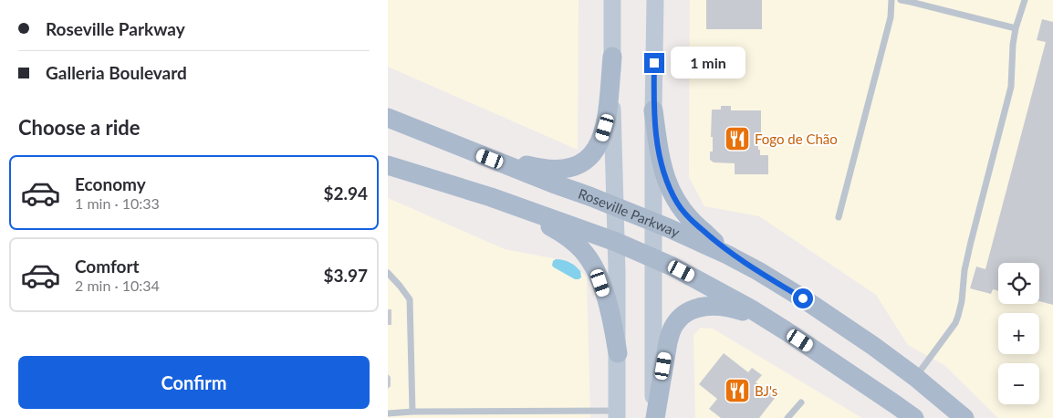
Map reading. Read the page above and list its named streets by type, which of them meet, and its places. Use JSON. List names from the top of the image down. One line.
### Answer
{"streets":{"main road":["Roseville Parkway"]},"places":{"restaurant":["Fogo de Chão","BJ's"]},"page":{"banner":["Roseville Parkway","Galleria Boulevard"],"bubble":"1 min","heading":"Choose a ride","list":[{"name":"Economy","note":"1 min · 10:33","value":"$2.94"},{"name":"Comfort","note":"2 min · 10:34","value":"$3.97"}],"map_buttons":["+","−"],"buttons":"Confirm"}}
